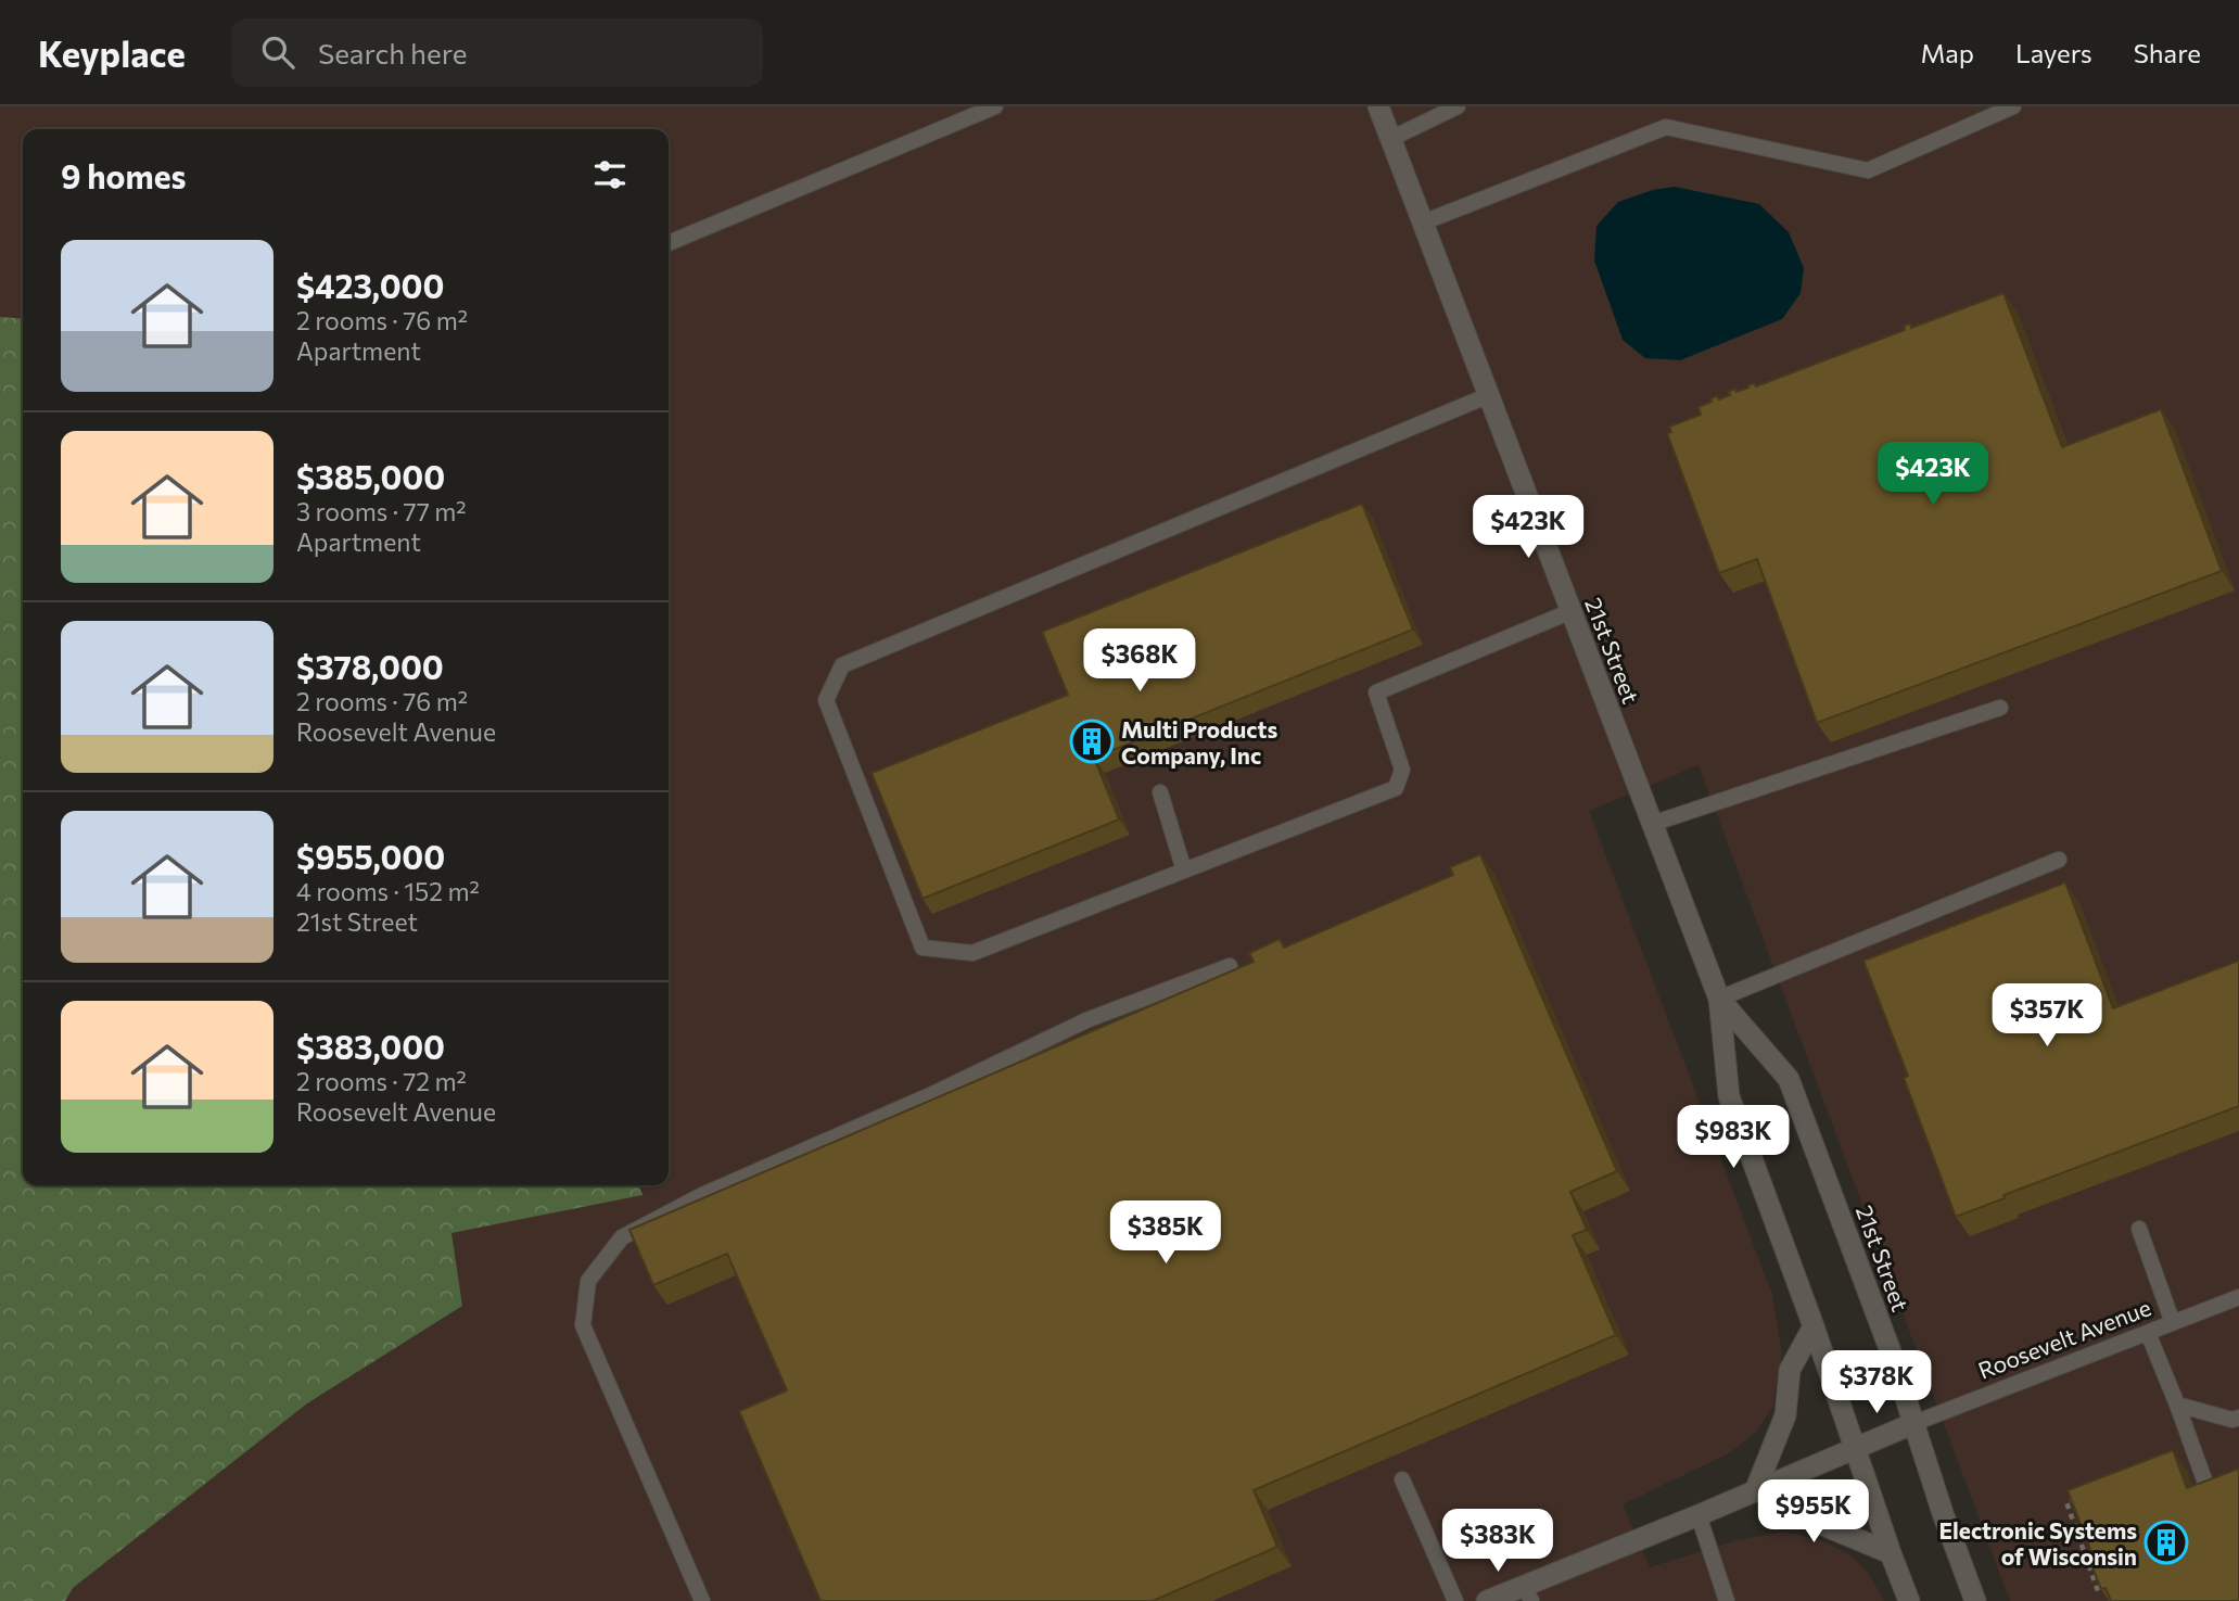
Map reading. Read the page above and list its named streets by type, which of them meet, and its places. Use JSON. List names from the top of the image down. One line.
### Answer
{"streets":{"street":["21st Street","Roosevelt Avenue"]},"crossings":[["21st Street","Roosevelt Avenue"]],"places":{"building":["Multi Products Company, Inc","Electronic Systems of Wisconsin"]},"page":{"header":"Keyplace","search":"Search here","nav":["Map","Layers","Share"],"heading":"9 homes","list":[{"name":"$423,000","note":"2 rooms · 76 m² · Apartment"},{"name":"$385,000","note":"3 rooms · 77 m² · Apartment"},{"name":"$378,000","note":"2 rooms · 76 m² · Roosevelt Avenue"},{"name":"$955,000","note":"4 rooms · 152 m² · 21st Street"},{"name":"$383,000","note":"2 rooms · 72 m² · Roosevelt Avenue"}],"price":["$423K","$423K","$368K","$357K","$983K","$385K","$378K","$955K","$383K"]}}
